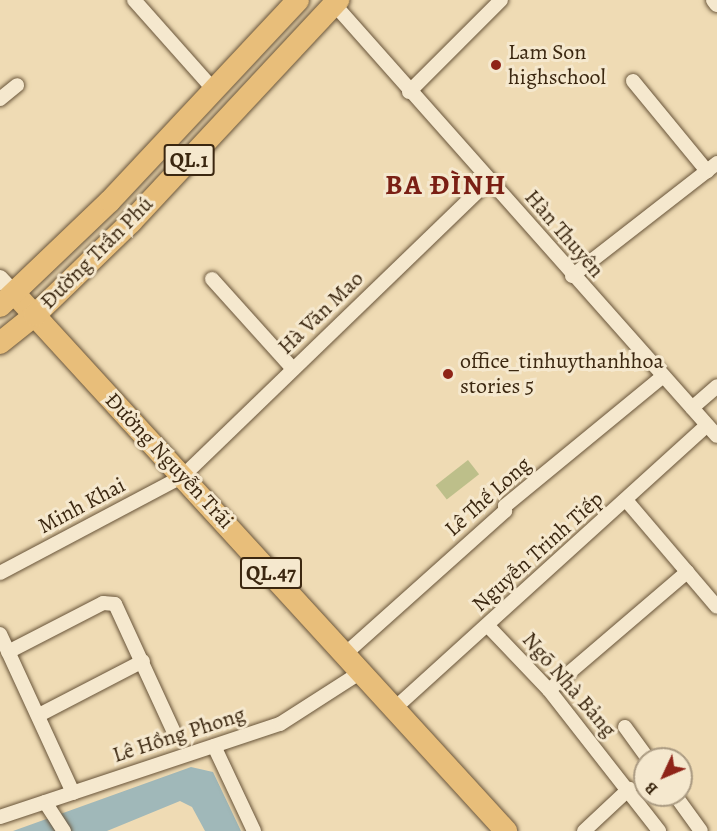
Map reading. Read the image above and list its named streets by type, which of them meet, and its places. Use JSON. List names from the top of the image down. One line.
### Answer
{"streets":{"highway":["QL.1","Đường Trần Phú","Đường Nguyễn Trãi","QL.47"],"street":["Hàn Thuyên","Hà Văn Mao","Lê Thế Long","Minh Khai","Nguyễn Trinh Tiếp","Ngõ Nhà Bảng","Lê Hồng Phong"]},"crossings":[["Hàn Thuyên","Đường Trần Phú"],["Hàn Thuyên","Hà Văn Mao"],["Hàn Thuyên","Lê Thế Long"],["Hàn Thuyên","Nguyễn Trinh Tiếp"],["Đường Trần Phú","Đường Nguyễn Trãi"],["Hà Văn Mao","Đường Nguyễn Trãi"],["Hà Văn Mao","Minh Khai"],["Đường Nguyễn Trãi","Lê Thế Long"],["Đường Nguyễn Trãi","Minh Khai"],["Đường Nguyễn Trãi","Nguyễn Trinh Tiếp"],["Đường Nguyễn Trãi","Lê Hồng Phong"],["Nguyễn Trinh Tiếp","Ngõ Nhà Bảng"]],"districts":["BA ĐÌNH"],"places":["Lam Son highschool","office_tinhuythanhhoa stories 5"],"north":"bottom left"}
